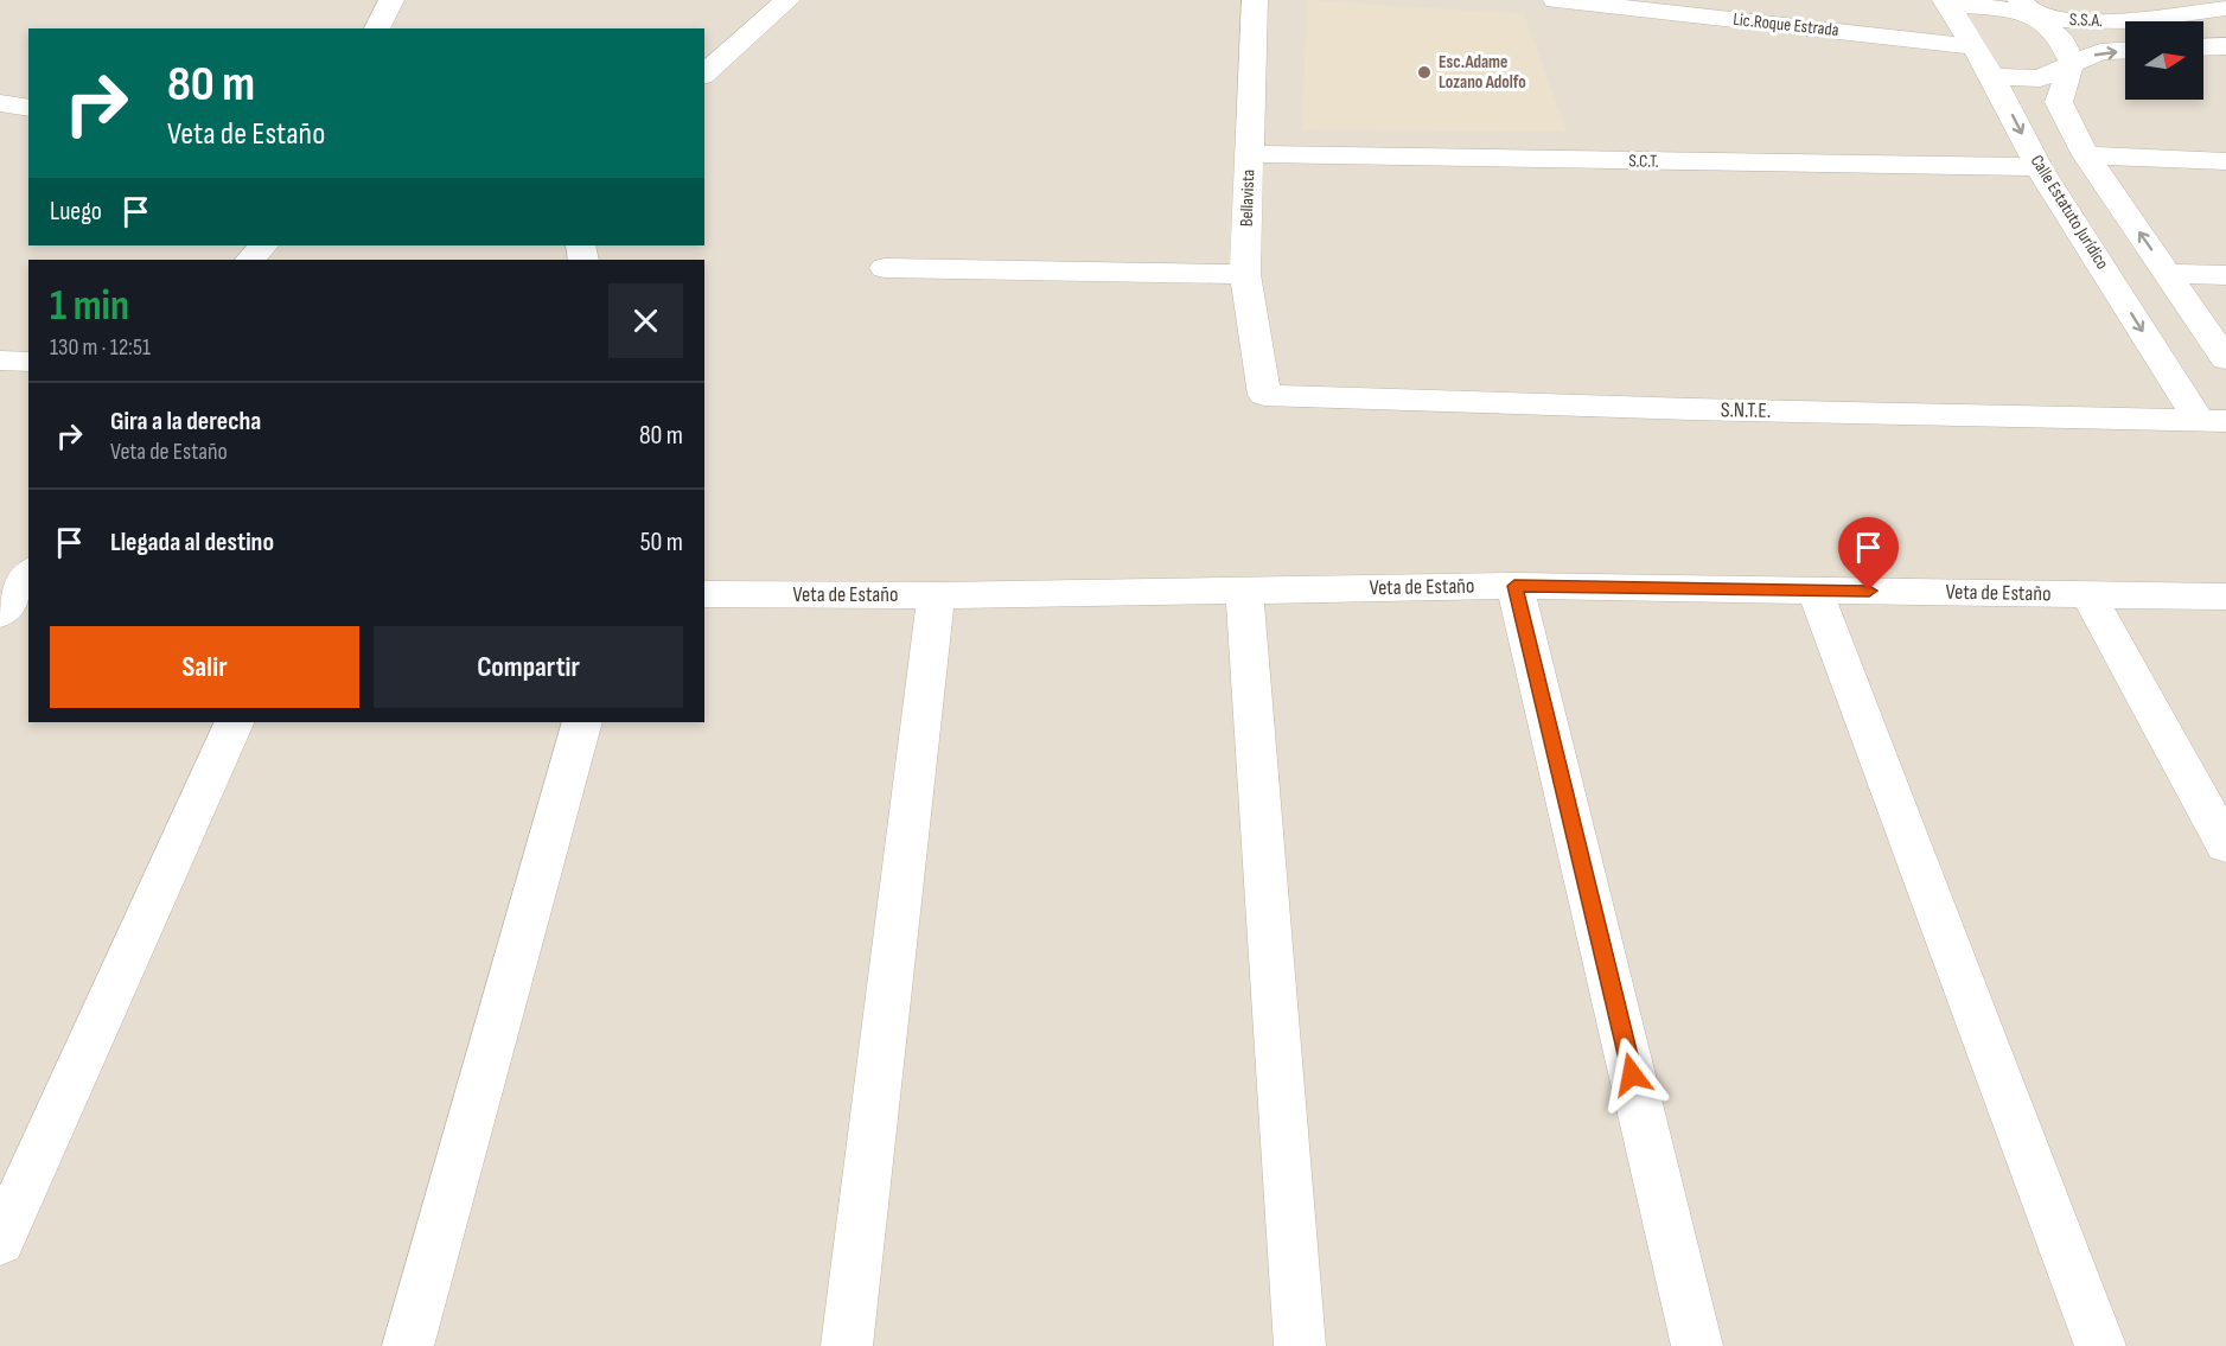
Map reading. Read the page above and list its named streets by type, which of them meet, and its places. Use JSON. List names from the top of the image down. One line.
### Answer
{"streets":{"street":["S.S.A.","Lic.Roque Estrada","S.C.T.","Bellavista","Calle Estatuto Jurídico","S.N.T.E.","Veta de Estaño"]},"crossings":[["S.S.A.","Calle Estatuto Jurídico"],["Lic.Roque Estrada","Calle Estatuto Jurídico"],["S.C.T.","Bellavista"],["S.C.T.","Calle Estatuto Jurídico"],["Bellavista","S.N.T.E."],["Calle Estatuto Jurídico","S.N.T.E."]],"places":["Esc.Adame Lozano Adolfo"],"north":"right","page":{"turn":["80 m","Veta de Estaño"],"then":"Luego","heading":["1 min","130 m · 12:51"],"list":[{"name":"Gira a la derecha","note":"Veta de Estaño","value":"80 m"},{"name":"Llegada al destino","value":"50 m"}],"buttons":["Salir","Compartir"]}}
